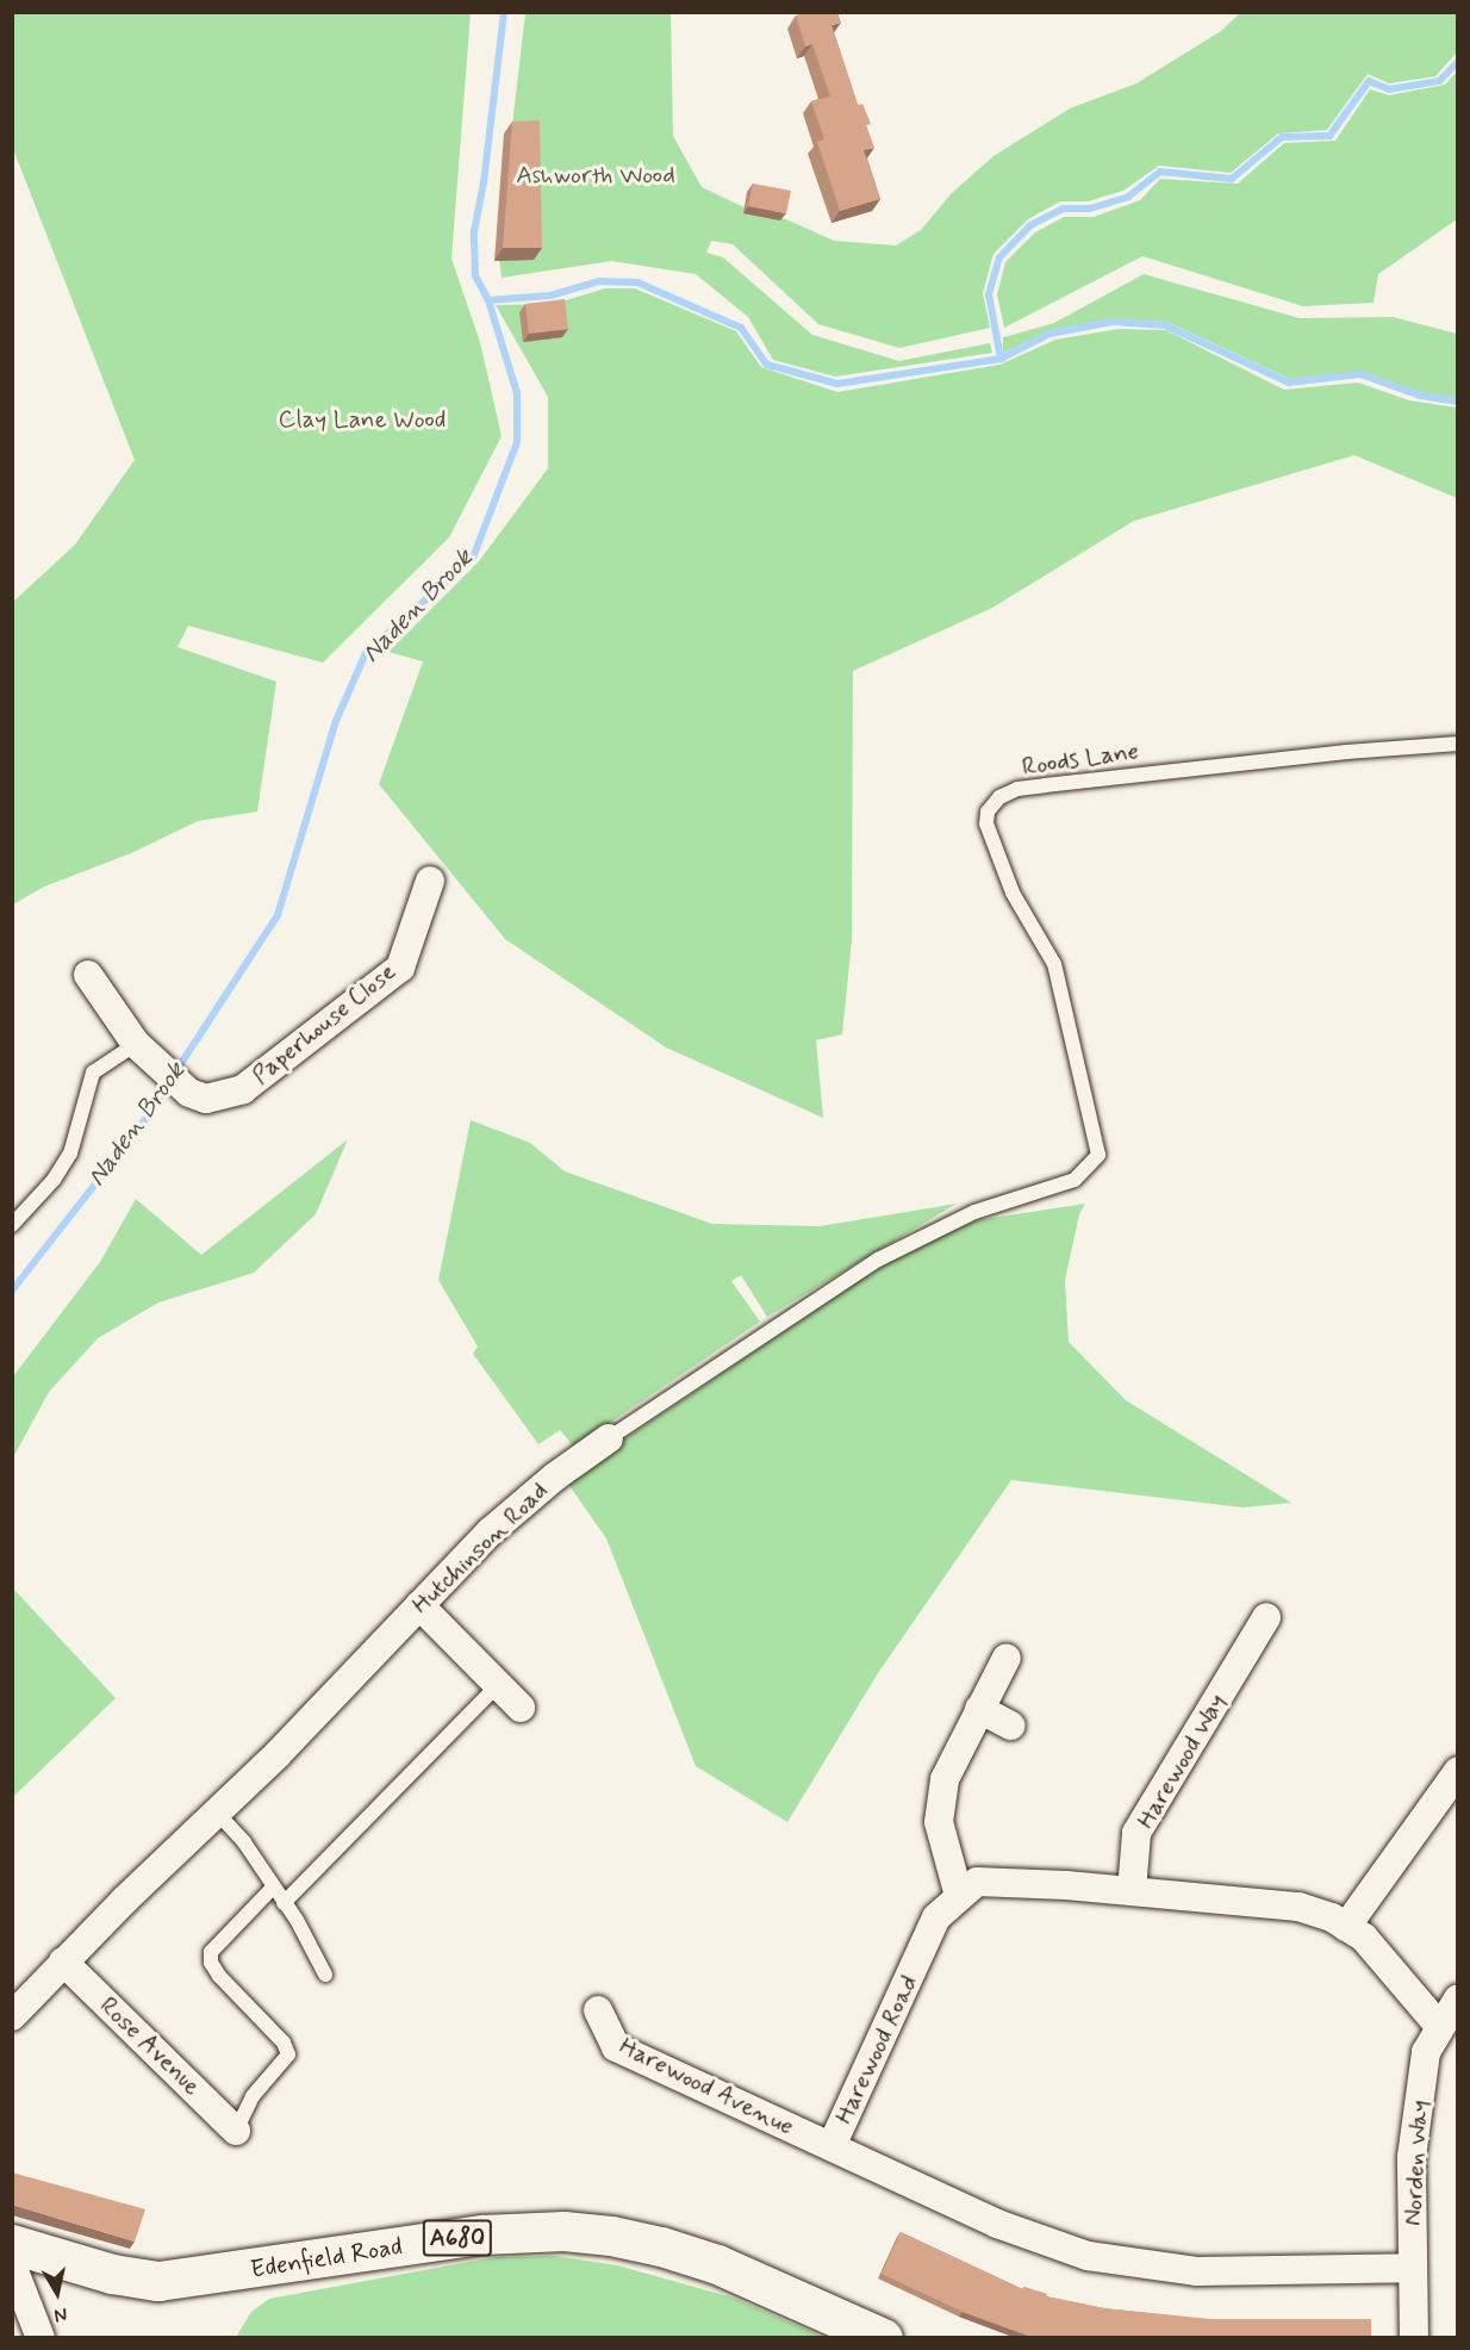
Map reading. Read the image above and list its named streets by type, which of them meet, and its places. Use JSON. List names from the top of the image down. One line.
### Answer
{"streets":{"main road":["A680","Edenfield Road"],"street":["Paperhouse Close","Hutchinson Road","Harewood Way","Rose Avenue","Harewood Road","Harewood Avenue","Norden Way"],"lane":["Roods Lane"]},"crossings":[["Roods Lane","Hutchinson Road"],["Hutchinson Road","Rose Avenue"],["Harewood Way","Harewood Road"],["Harewood Road","Harewood Avenue"],["Harewood Road","Norden Way"]],"water":["Naden Brook"],"parks":["Ashworth Wood","Clay Lane Wood"],"north":"bottom"}
